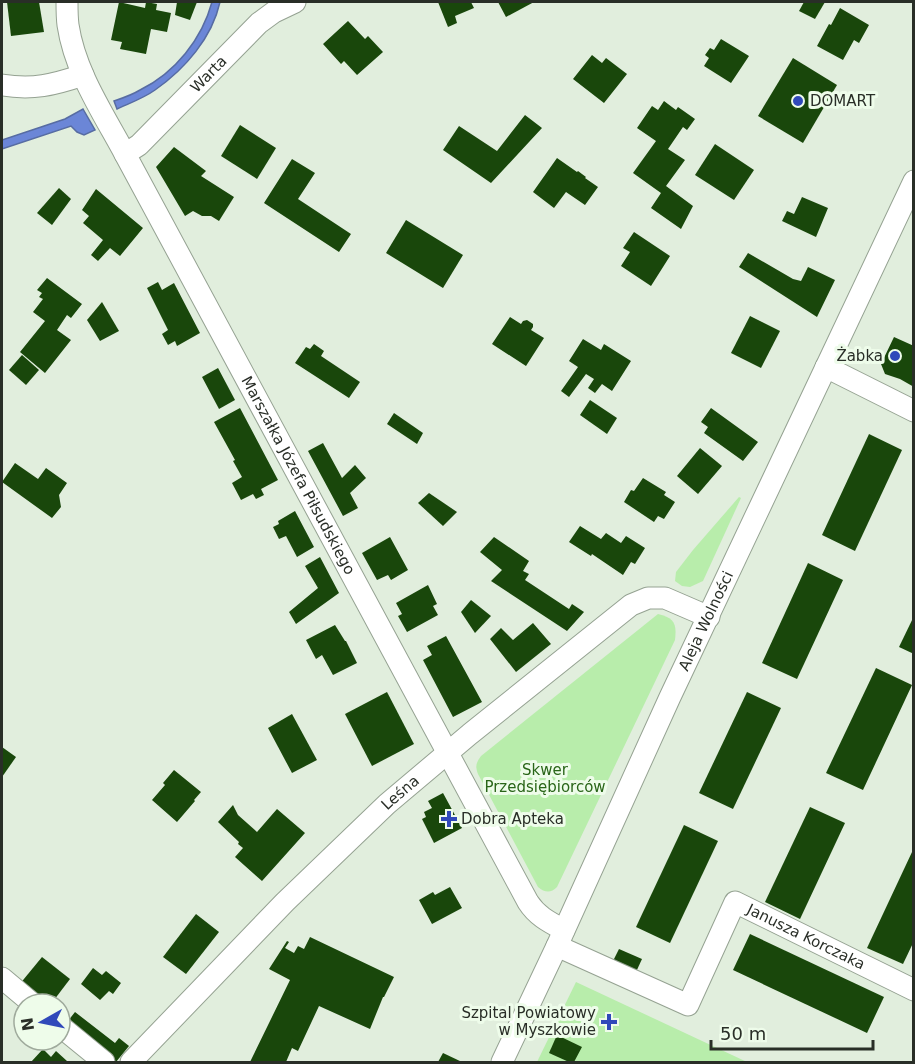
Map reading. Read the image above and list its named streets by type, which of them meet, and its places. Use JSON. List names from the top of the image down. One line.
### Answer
{"streets":{"street":["Warta","Marszałka Józefa Piłsudskiego","Aleja Wolności","Leśna","Janusza Korczaka"]},"crossings":[["Warta","Marszałka Józefa Piłsudskiego"],["Marszałka Józefa Piłsudskiego","Aleja Wolności"],["Marszałka Józefa Piłsudskiego","Leśna"],["Marszałka Józefa Piłsudskiego","Janusza Korczaka"],["Aleja Wolności","Leśna"],["Aleja Wolności","Janusza Korczaka"]],"parks":["Skwer Przedsiębiorców"],"places":{"other":["DOMART","Żabka"],"health":["Dobra Apteka","Szpital Powiatowy w Myszkowie"]},"scale_bar":"50 m","north":"left"}
